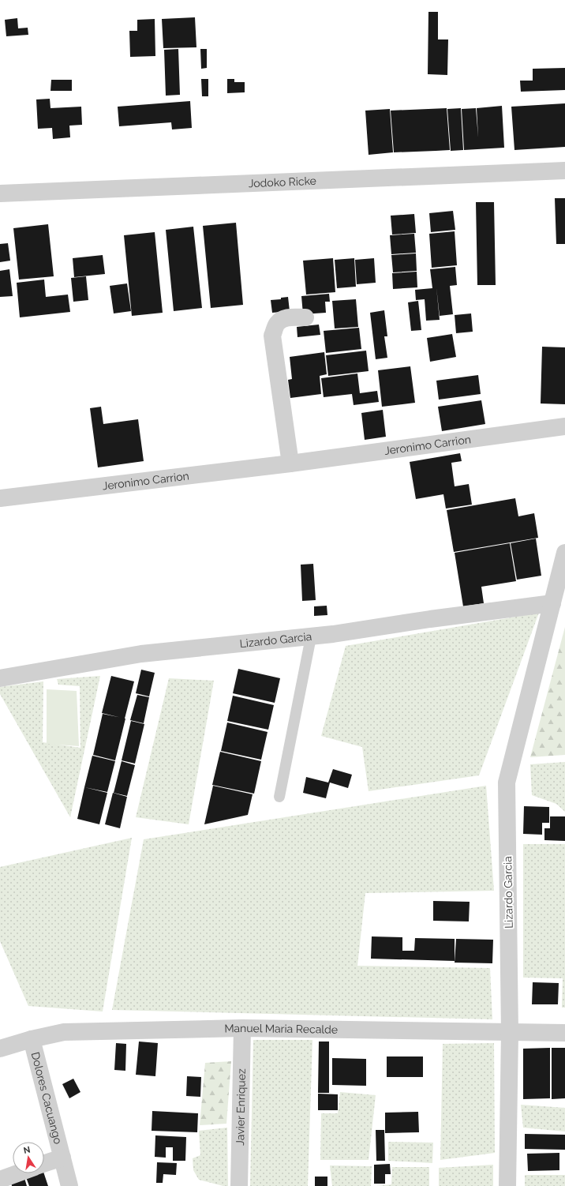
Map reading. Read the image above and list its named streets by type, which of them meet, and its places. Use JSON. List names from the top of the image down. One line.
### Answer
{"streets":{"street":["Jodoko Ricke","Jeronimo Carrion","Lizardo Garcia","Manuel Maria Recalde","Dolores Cacuango","Javier Enriquez"]},"crossings":[["Lizardo Garcia","Manuel Maria Recalde"],["Manuel Maria Recalde","Dolores Cacuango"],["Manuel Maria Recalde","Javier Enriquez"]],"north":"top"}
